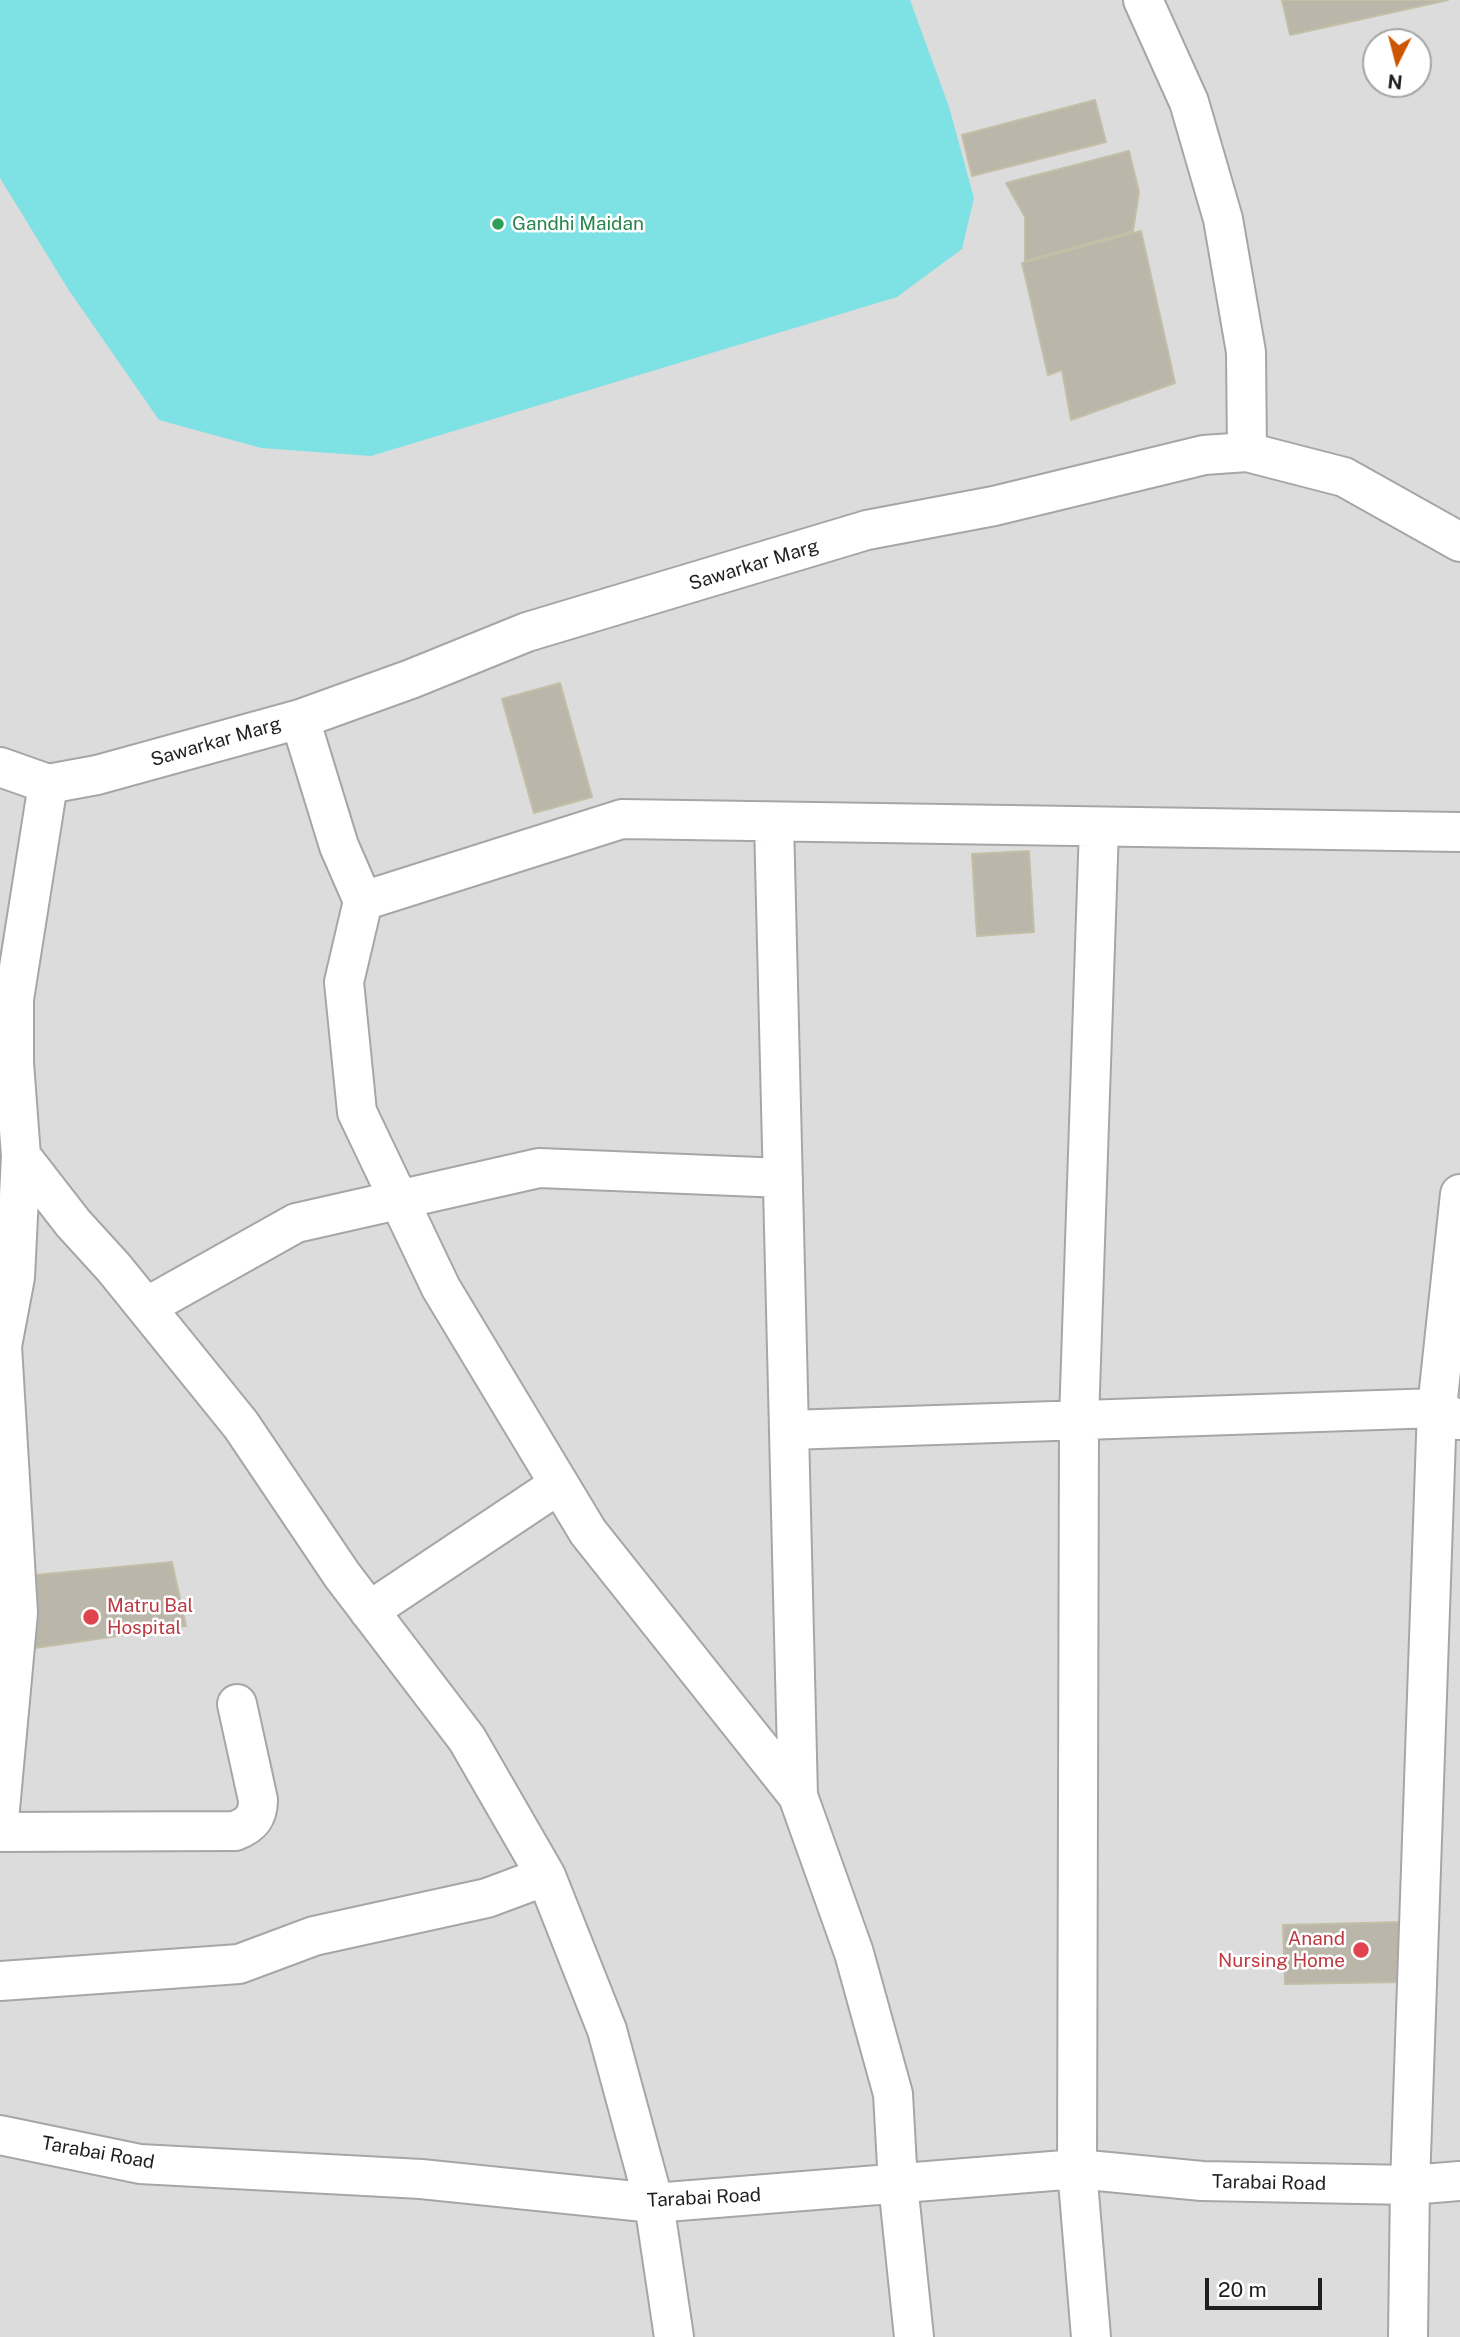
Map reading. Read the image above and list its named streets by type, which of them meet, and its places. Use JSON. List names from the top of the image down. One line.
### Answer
{"streets":{"street":["Sawarkar Marg","Tarabai Road"]},"places":["Gandhi Maidan","Matru Bal Hospital","Anand Nursing Home"],"scale_bar":"20 m","north":"bottom"}
